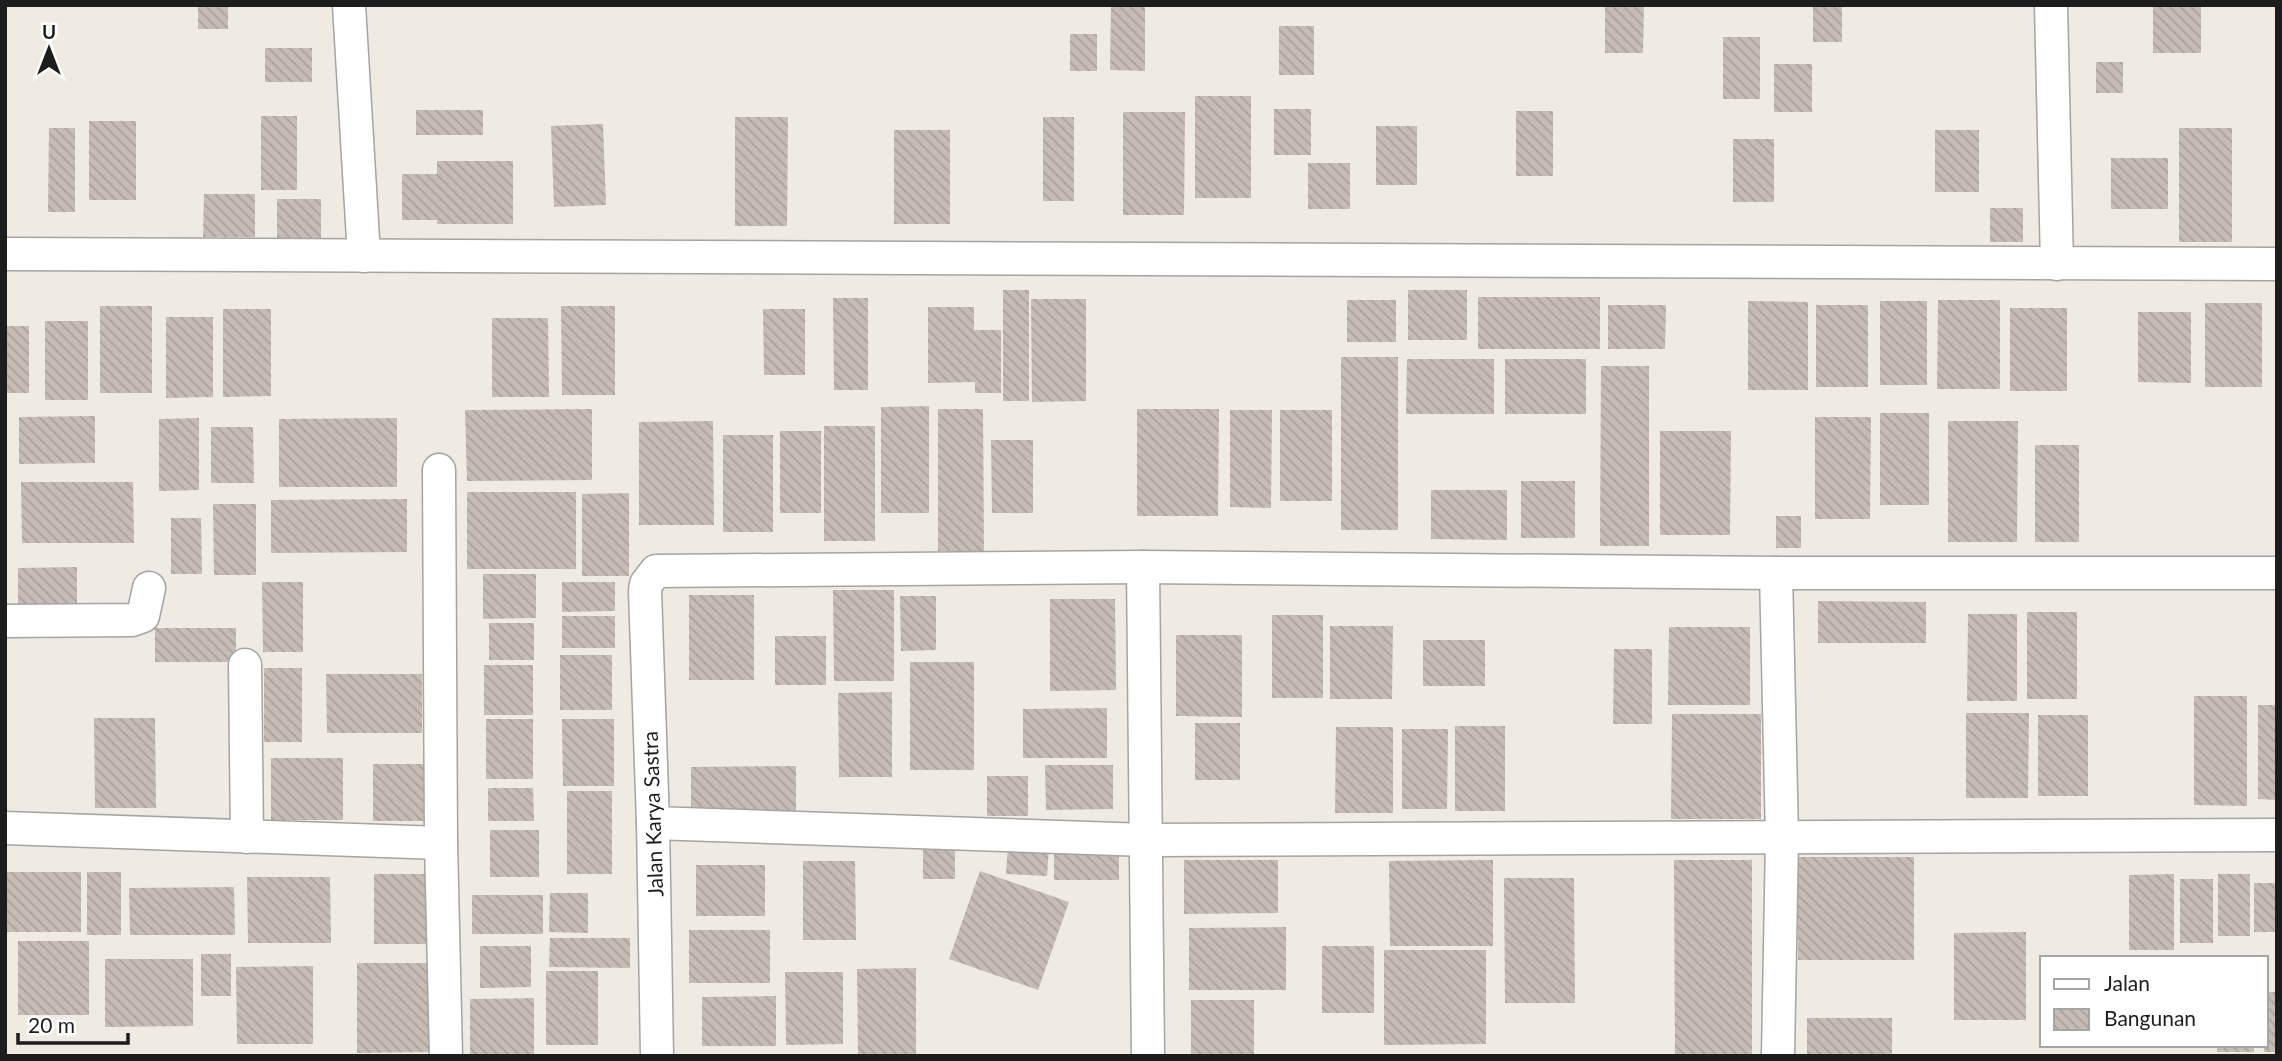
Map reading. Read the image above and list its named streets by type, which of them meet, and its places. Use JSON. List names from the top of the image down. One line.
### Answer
{"streets":{"street":["Jalan Karya Sastra"]},"legend":["Jalan","Bangunan"],"scale_bar":"20 m","north":"top"}
